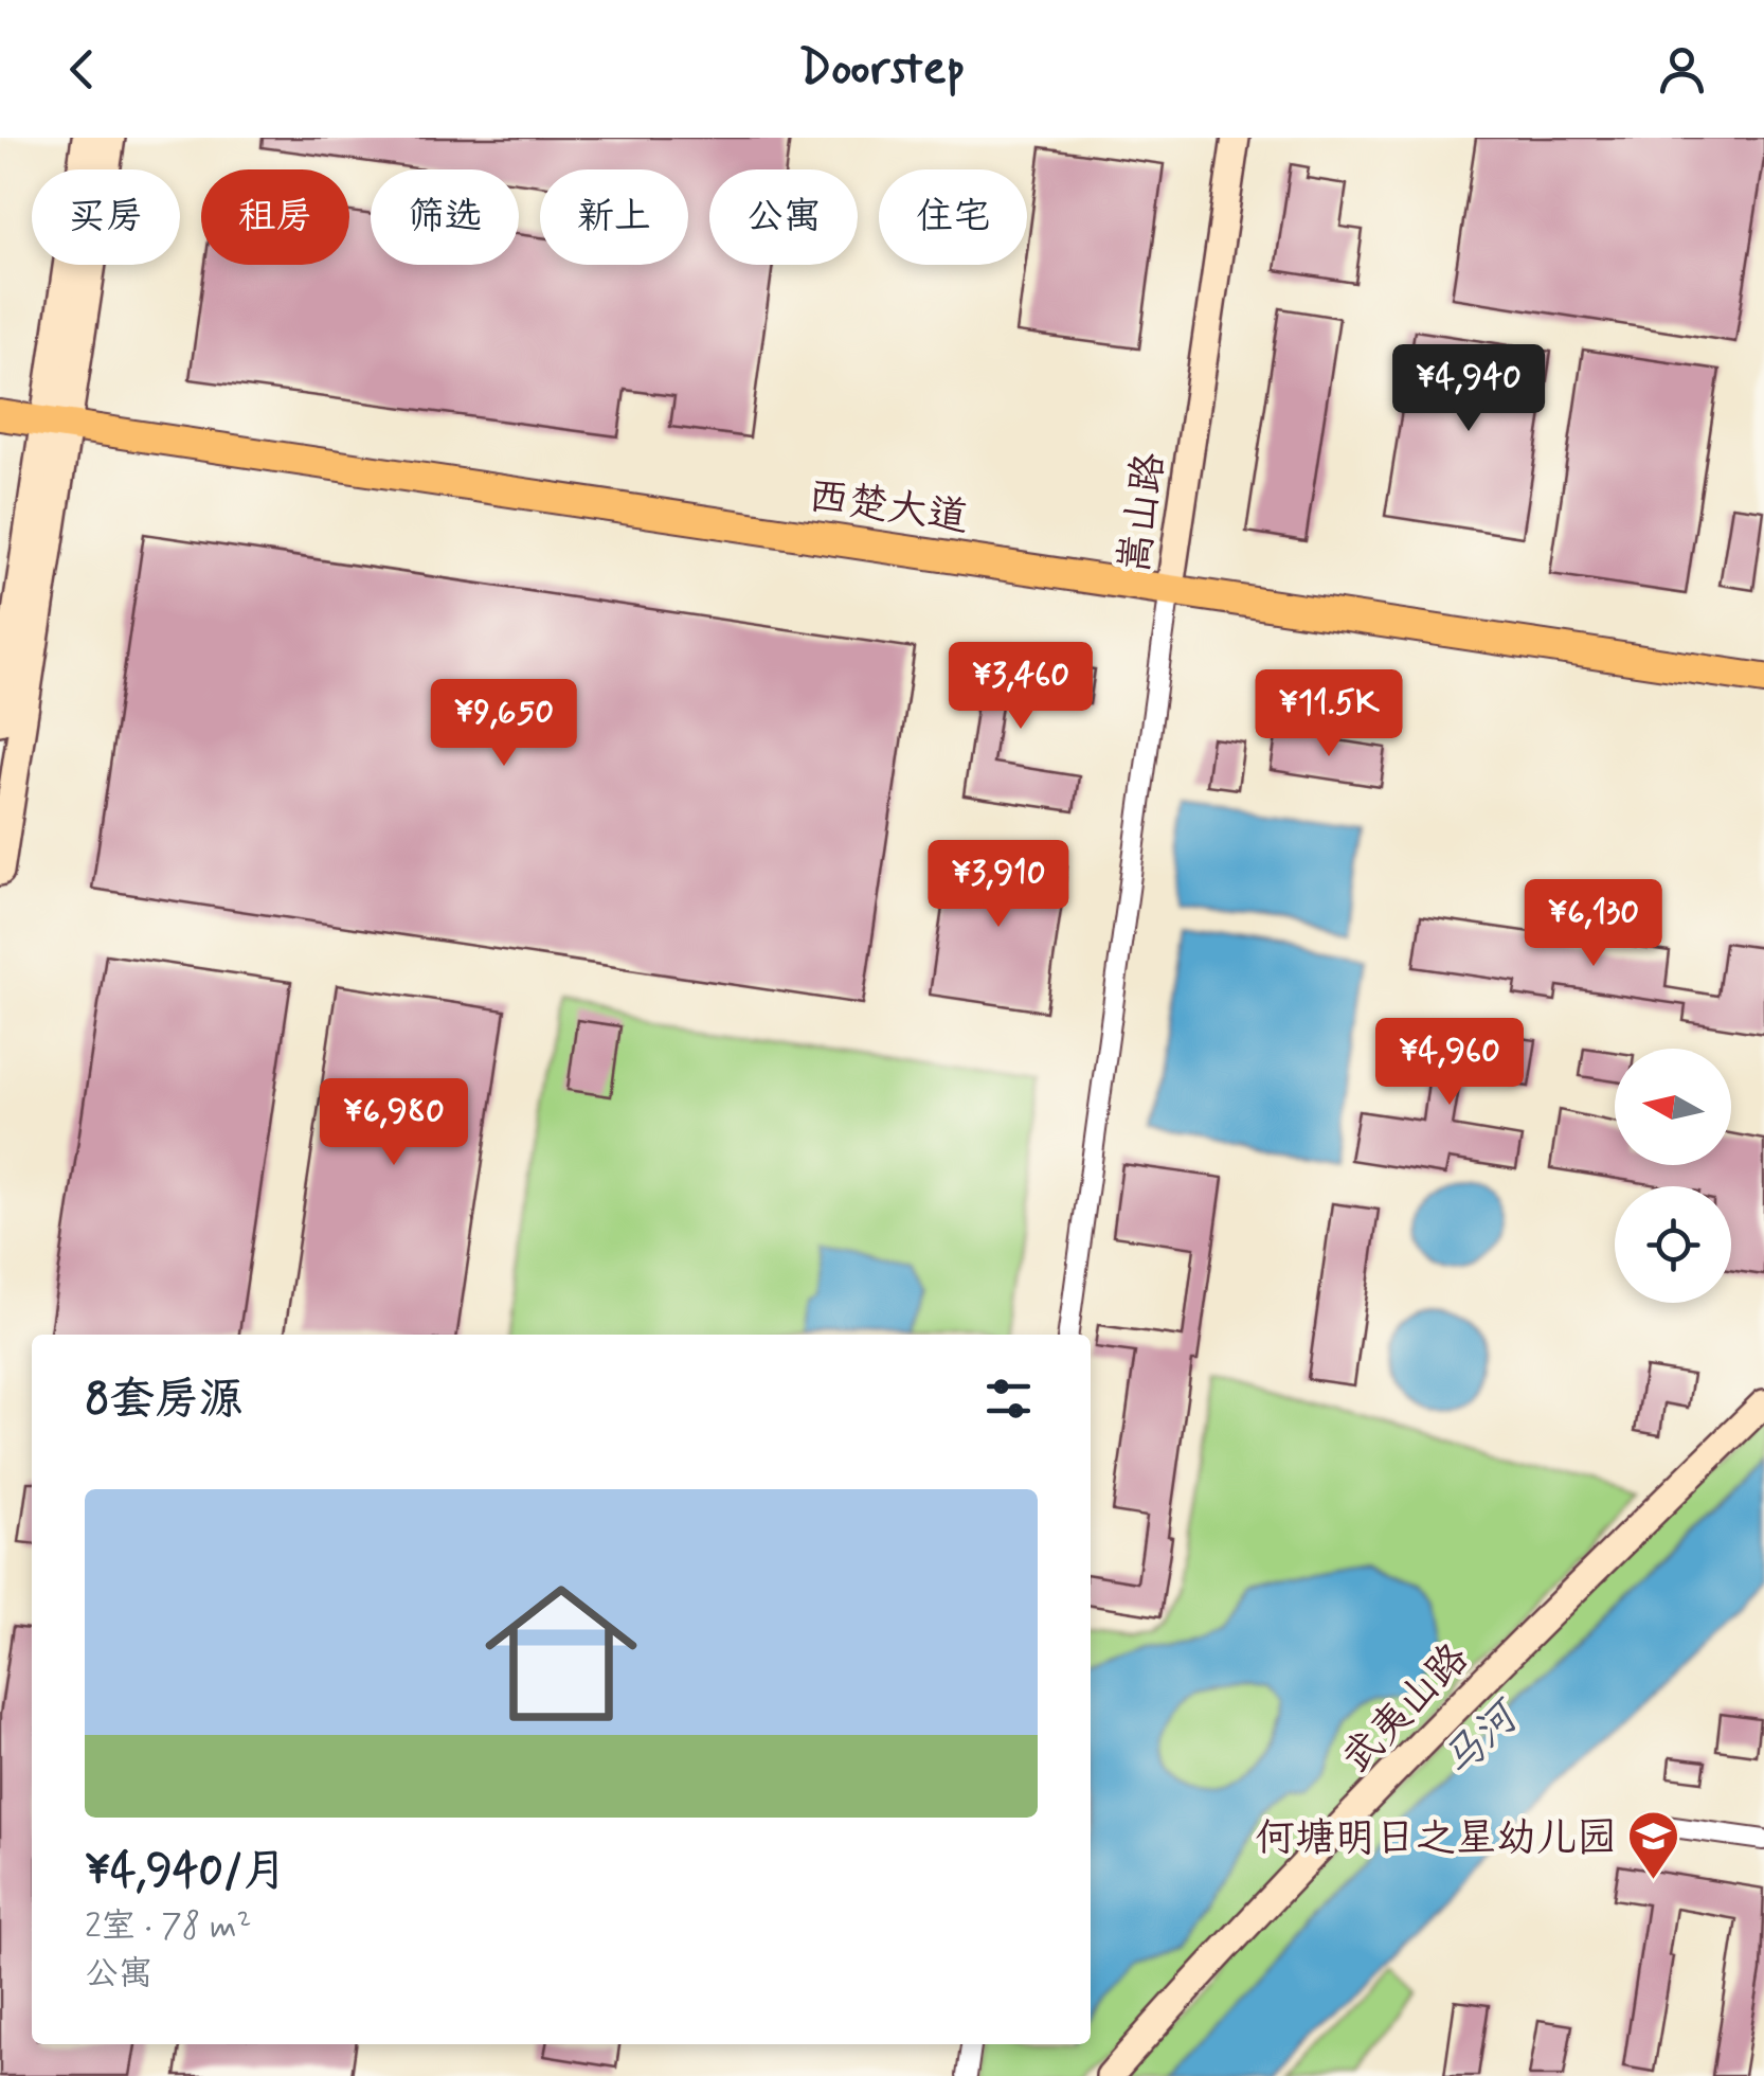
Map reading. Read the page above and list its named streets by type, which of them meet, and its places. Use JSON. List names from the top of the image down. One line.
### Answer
{"streets":{"main road":["西楚大道"],"street":["嵩山路","武夷山路"]},"crossings":[["西楚大道","嵩山路"]],"water":["马河"],"places":{"school or university":["何塘明日之星幼儿园"]},"north":"left","page":{"header":"Doorstep","chip":["买房","租房","筛选","新上","公寓","住宅"],"price":["¥4,940","¥3,460","¥11.5K","¥9,650","¥3,910","¥6,130","¥4,960","¥6,980"],"heading":"8套房源","list":[{"name":"¥4,940/月","note":"2室 · 78 m² · 公寓"}]}}
